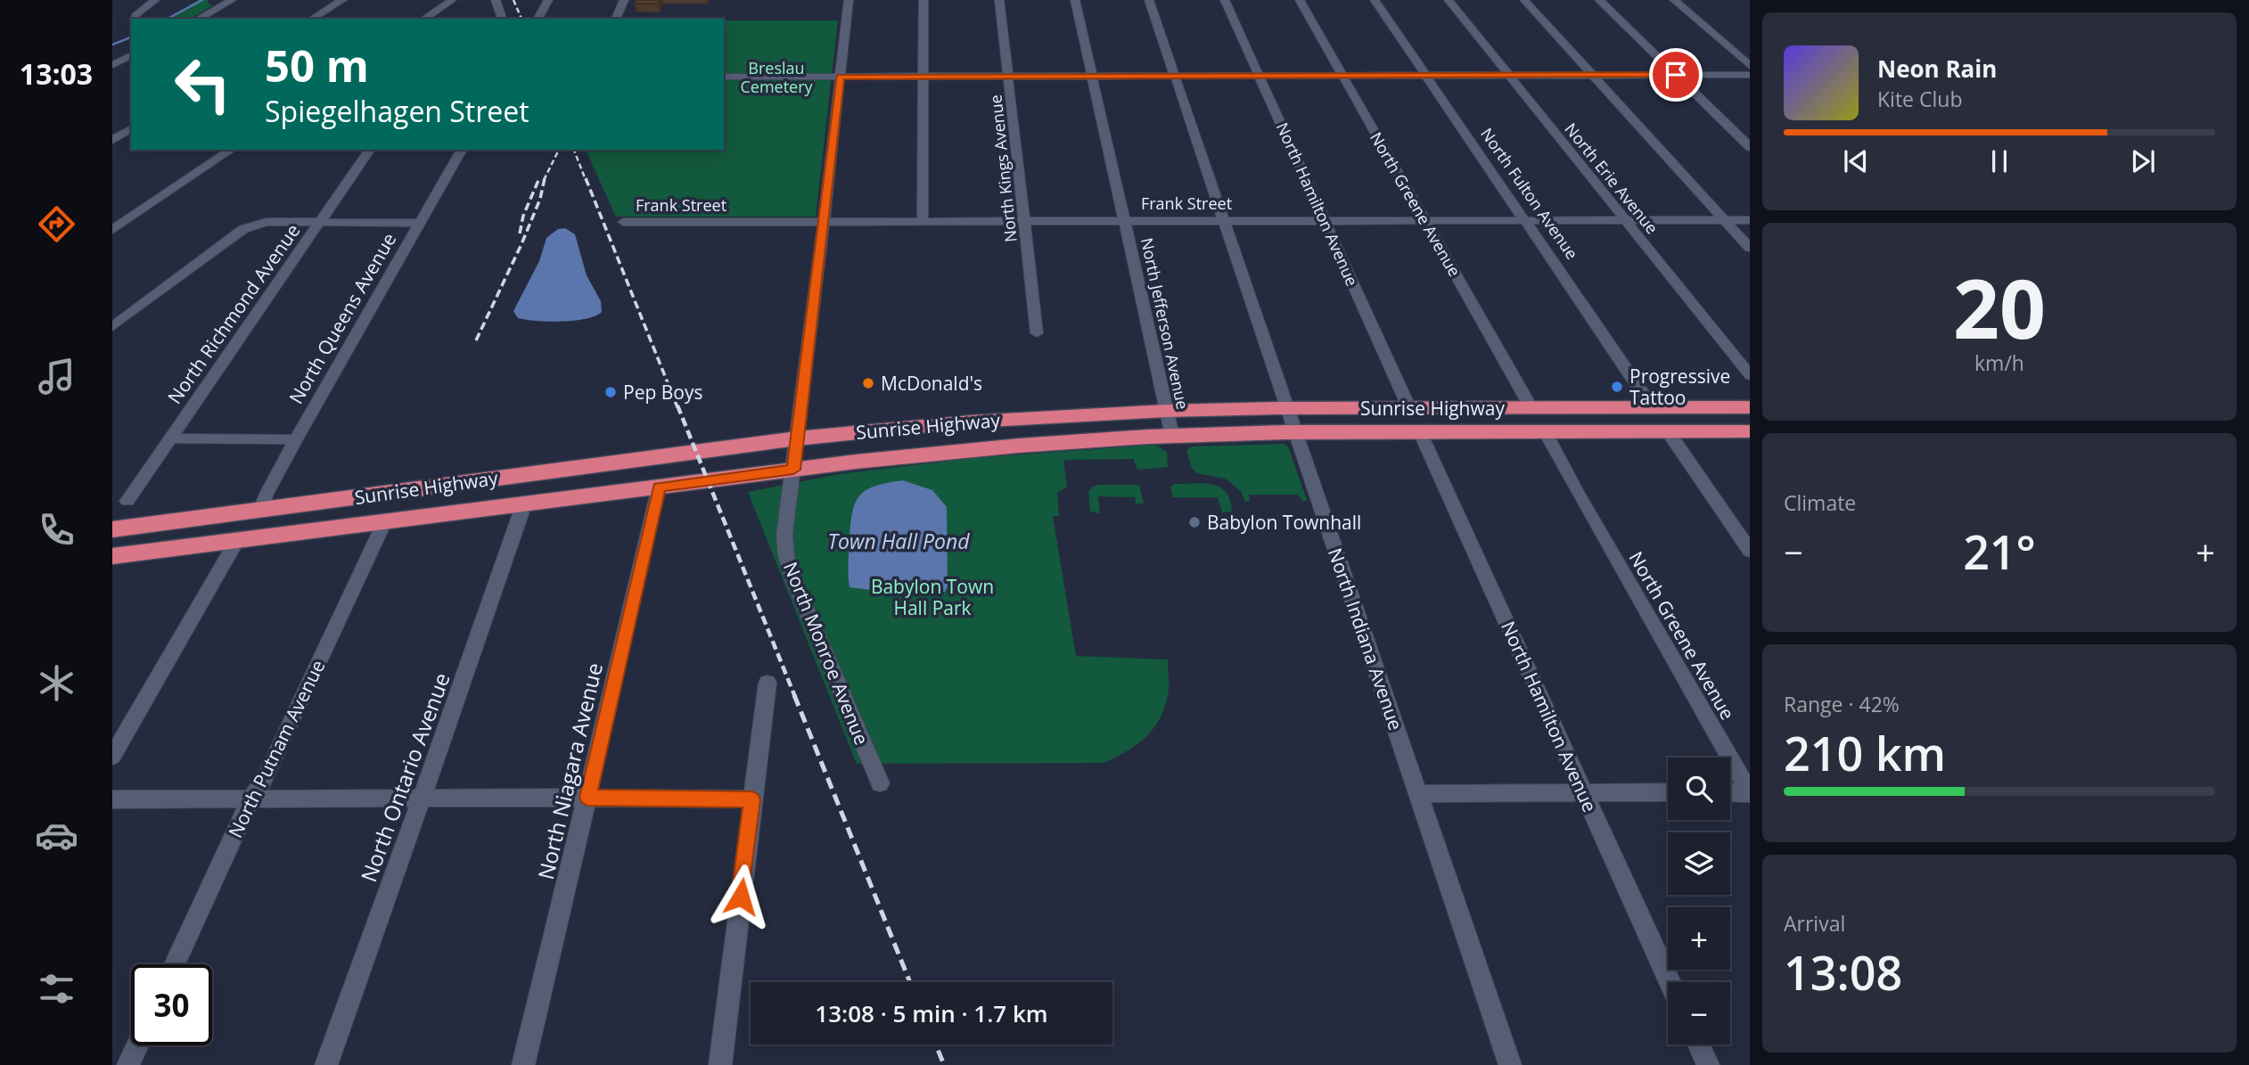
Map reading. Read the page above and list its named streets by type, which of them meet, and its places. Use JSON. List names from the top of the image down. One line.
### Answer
{"streets":{"highway":["Sunrise Highway"],"street":["North Kings Avenue","North Erie Avenue","North Fulton Avenue","Frank Street","North Hamilton Avenue","North Greene Avenue","North Richmond Avenue","North Queens Avenue","North Jefferson Avenue","North Indiana Avenue","North Monroe Avenue","North Putnam Avenue","North Niagara Avenue","North Ontario Avenue"]},"crossings":[["North Kings Avenue","Frank Street"],["North Erie Avenue","Frank Street"],["North Fulton Avenue","Frank Street"],["North Fulton Avenue","Sunrise Highway"],["Frank Street","North Hamilton Avenue"],["Frank Street","North Greene Avenue"],["Frank Street","North Jefferson Avenue"],["Frank Street","North Indiana Avenue"],["Frank Street","North Monroe Avenue"],["North Hamilton Avenue","Sunrise Highway"],["North Greene Avenue","Sunrise Highway"],["North Queens Avenue","Sunrise Highway"],["North Jefferson Avenue","Sunrise Highway"],["Sunrise Highway","North Indiana Avenue"],["Sunrise Highway","North Monroe Avenue"],["Sunrise Highway","North Putnam Avenue"],["Sunrise Highway","North Niagara Avenue"],["Sunrise Highway","North Ontario Avenue"]],"water":["Town Hall Pond"],"parks":["Breslau Cemetery","Babylon Town Hall Park"],"places":["McDonald's","Progressive Tattoo","Pep Boys","Babylon Townhall"],"page":{"tabs":"13:03","turn":["50 m","Spiegelhagen Street"],"song":["Neon Rain","Kite Club"],"tile":[["20","km/h"],"Climate",["Range · 42%","210 km"],["Arrival","13:08"]],"heat":["−","21°","+"],"map_buttons":["+","−"],"limit":"30","trip":"13:08 · 5 min · 1.7 km"}}
